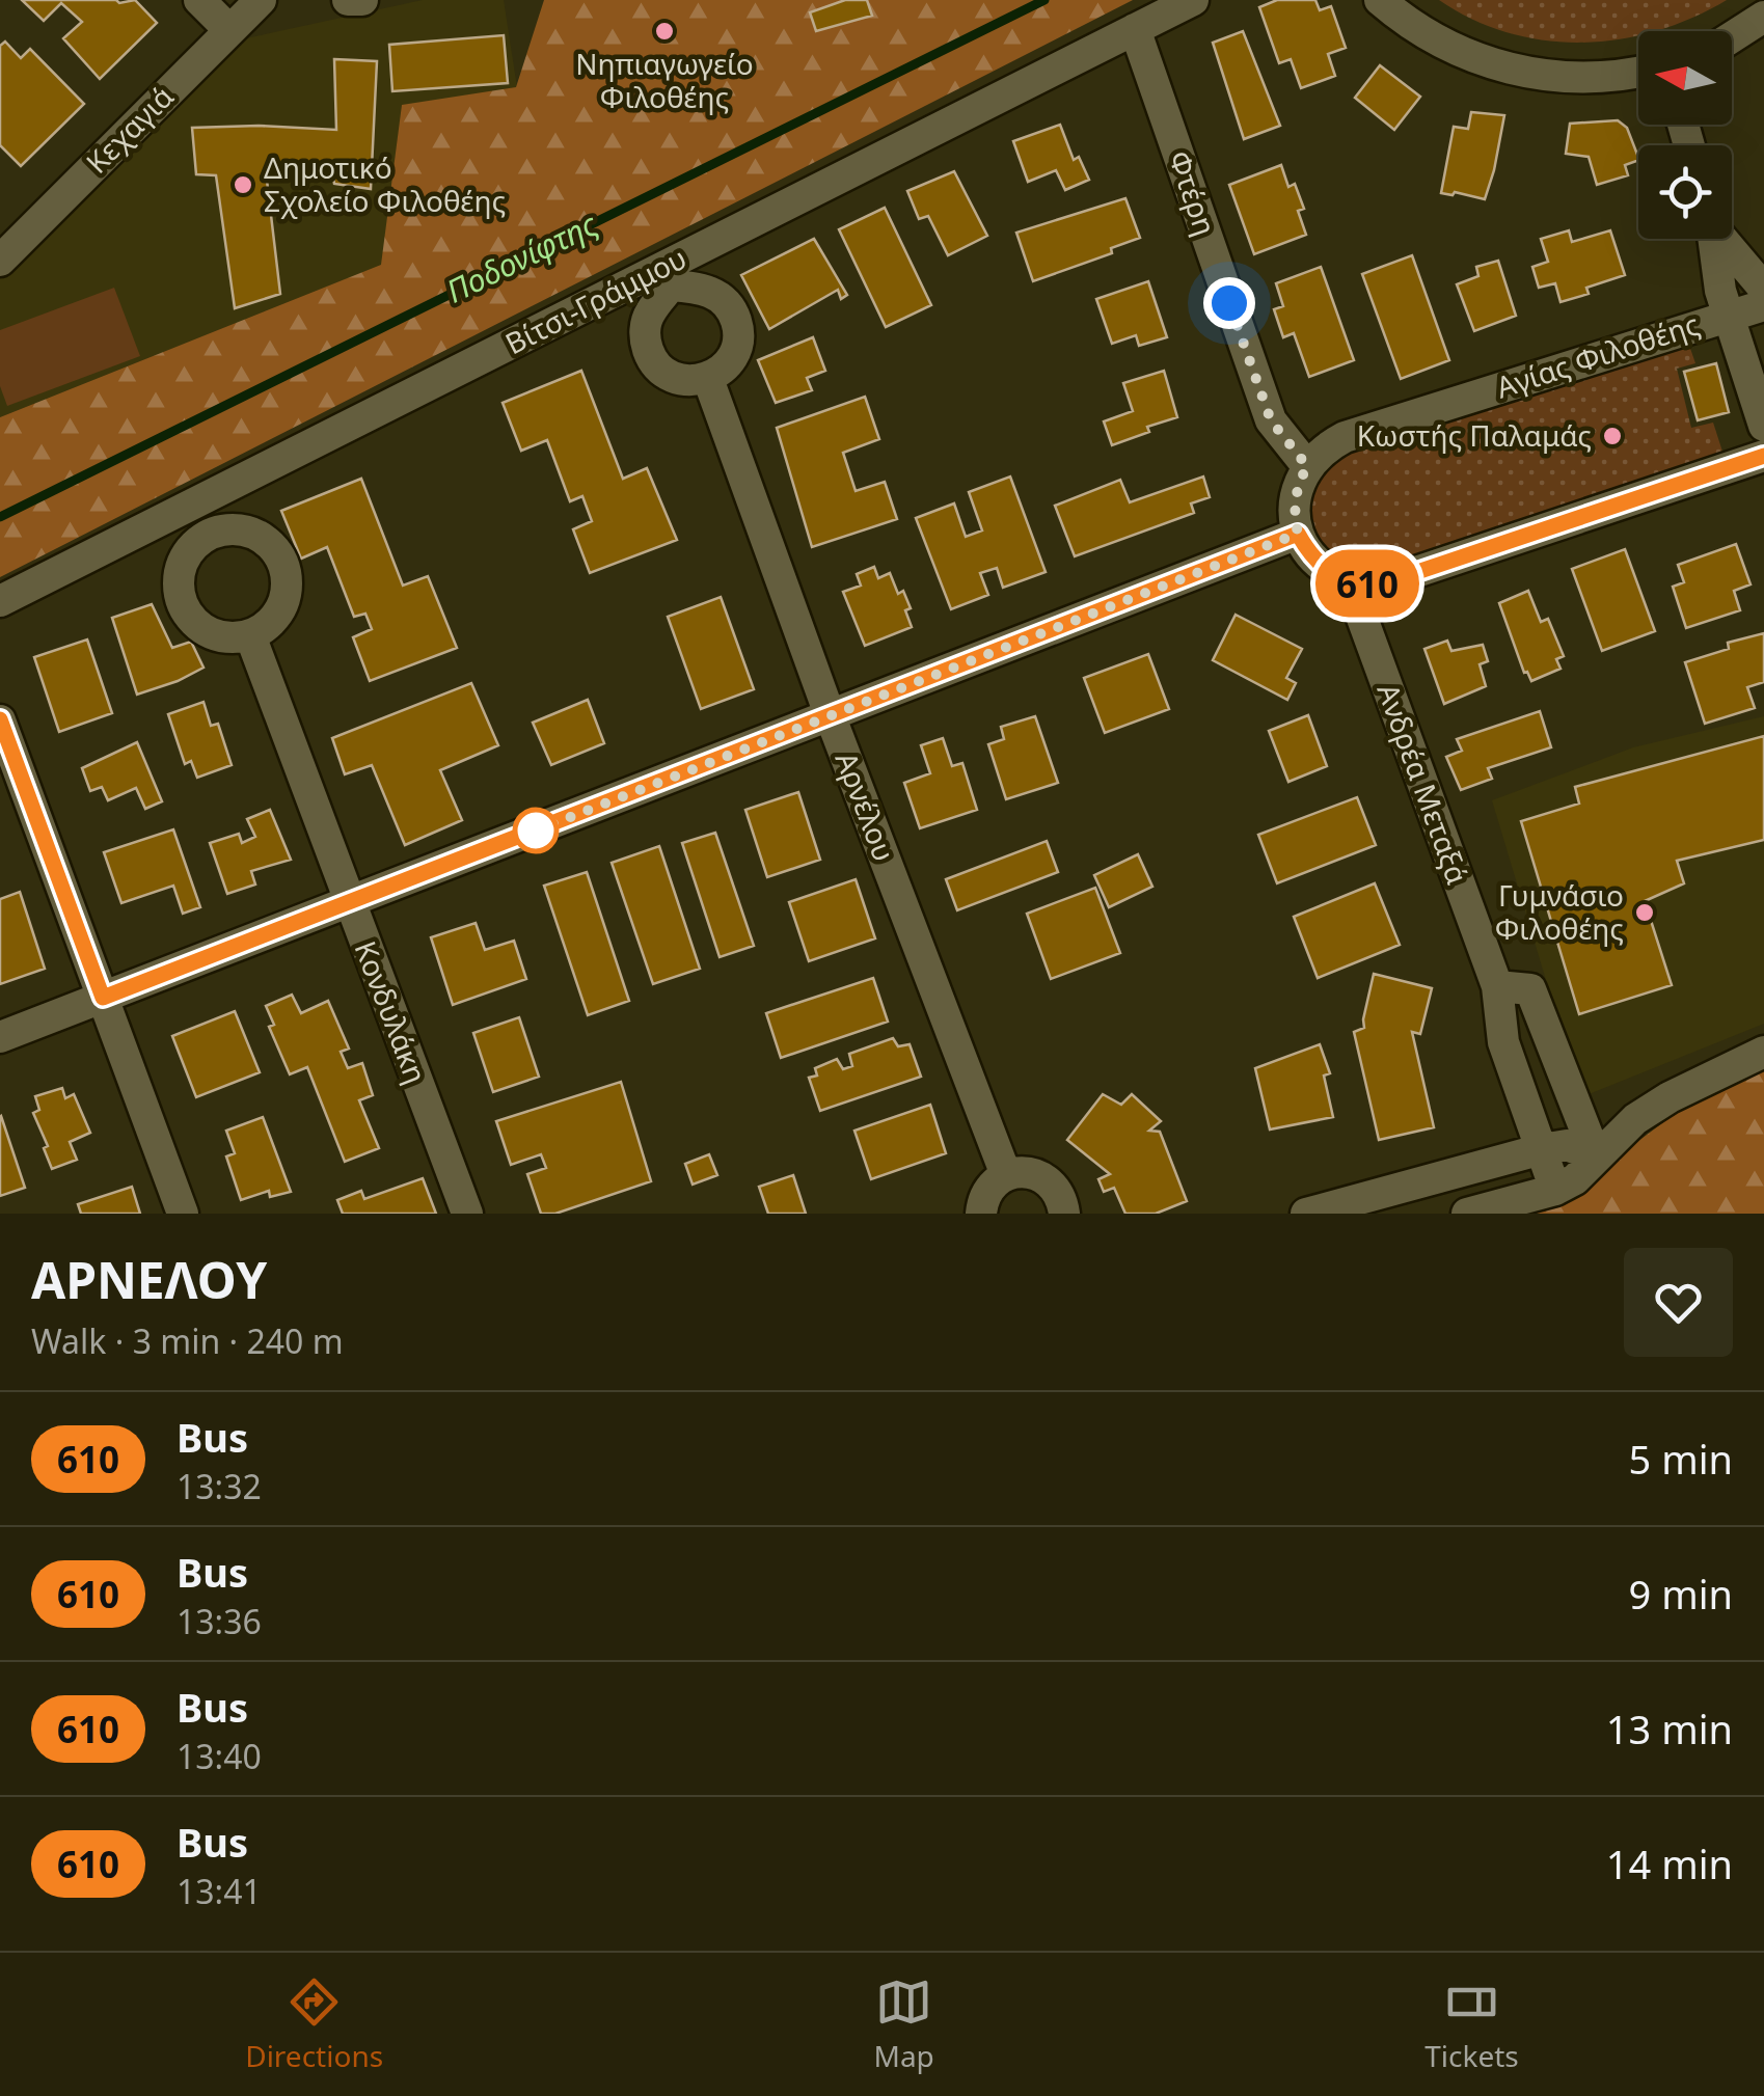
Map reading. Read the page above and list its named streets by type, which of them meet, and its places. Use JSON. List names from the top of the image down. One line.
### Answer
{"streets":{"street":["Κεχαγιά","Φτέρη","Βίτσι-Γράμμου","Αγίας Φιλοθέης","Ανδρέα Μεταξά","Αρνέλου","Κονδυλάκη"]},"crossings":[["Φτέρη","Βίτσι-Γράμμου"],["Φτέρη","Αγίας Φιλοθέης"],["Βίτσι-Γράμμου","Αρνέλου"]],"water":["Ποδονίφτης"],"places":["Νηπιαγωγείο Φιλοθέης","Δημοτικό Σχολείο Φιλοθέης","Κωστής Παλαμάς","Γυμνάσιο Φιλοθέης"],"lines":["bus line 610"],"north":"left","page":{"on_map":"610","heading":["ΑΡΝΕΛΟΥ","Walk · 3 min · 240 m"],"list":[{"mark":"610","name":"Bus","note":"13:32","value":"5 min"},{"mark":"610","name":"Bus","note":"13:36","value":"9 min"},{"mark":"610","name":"Bus","note":"13:40","value":"13 min"},{"mark":"610","name":"Bus","note":"13:41","value":"14 min"}],"tabs":["Directions","Map","Tickets"]}}
